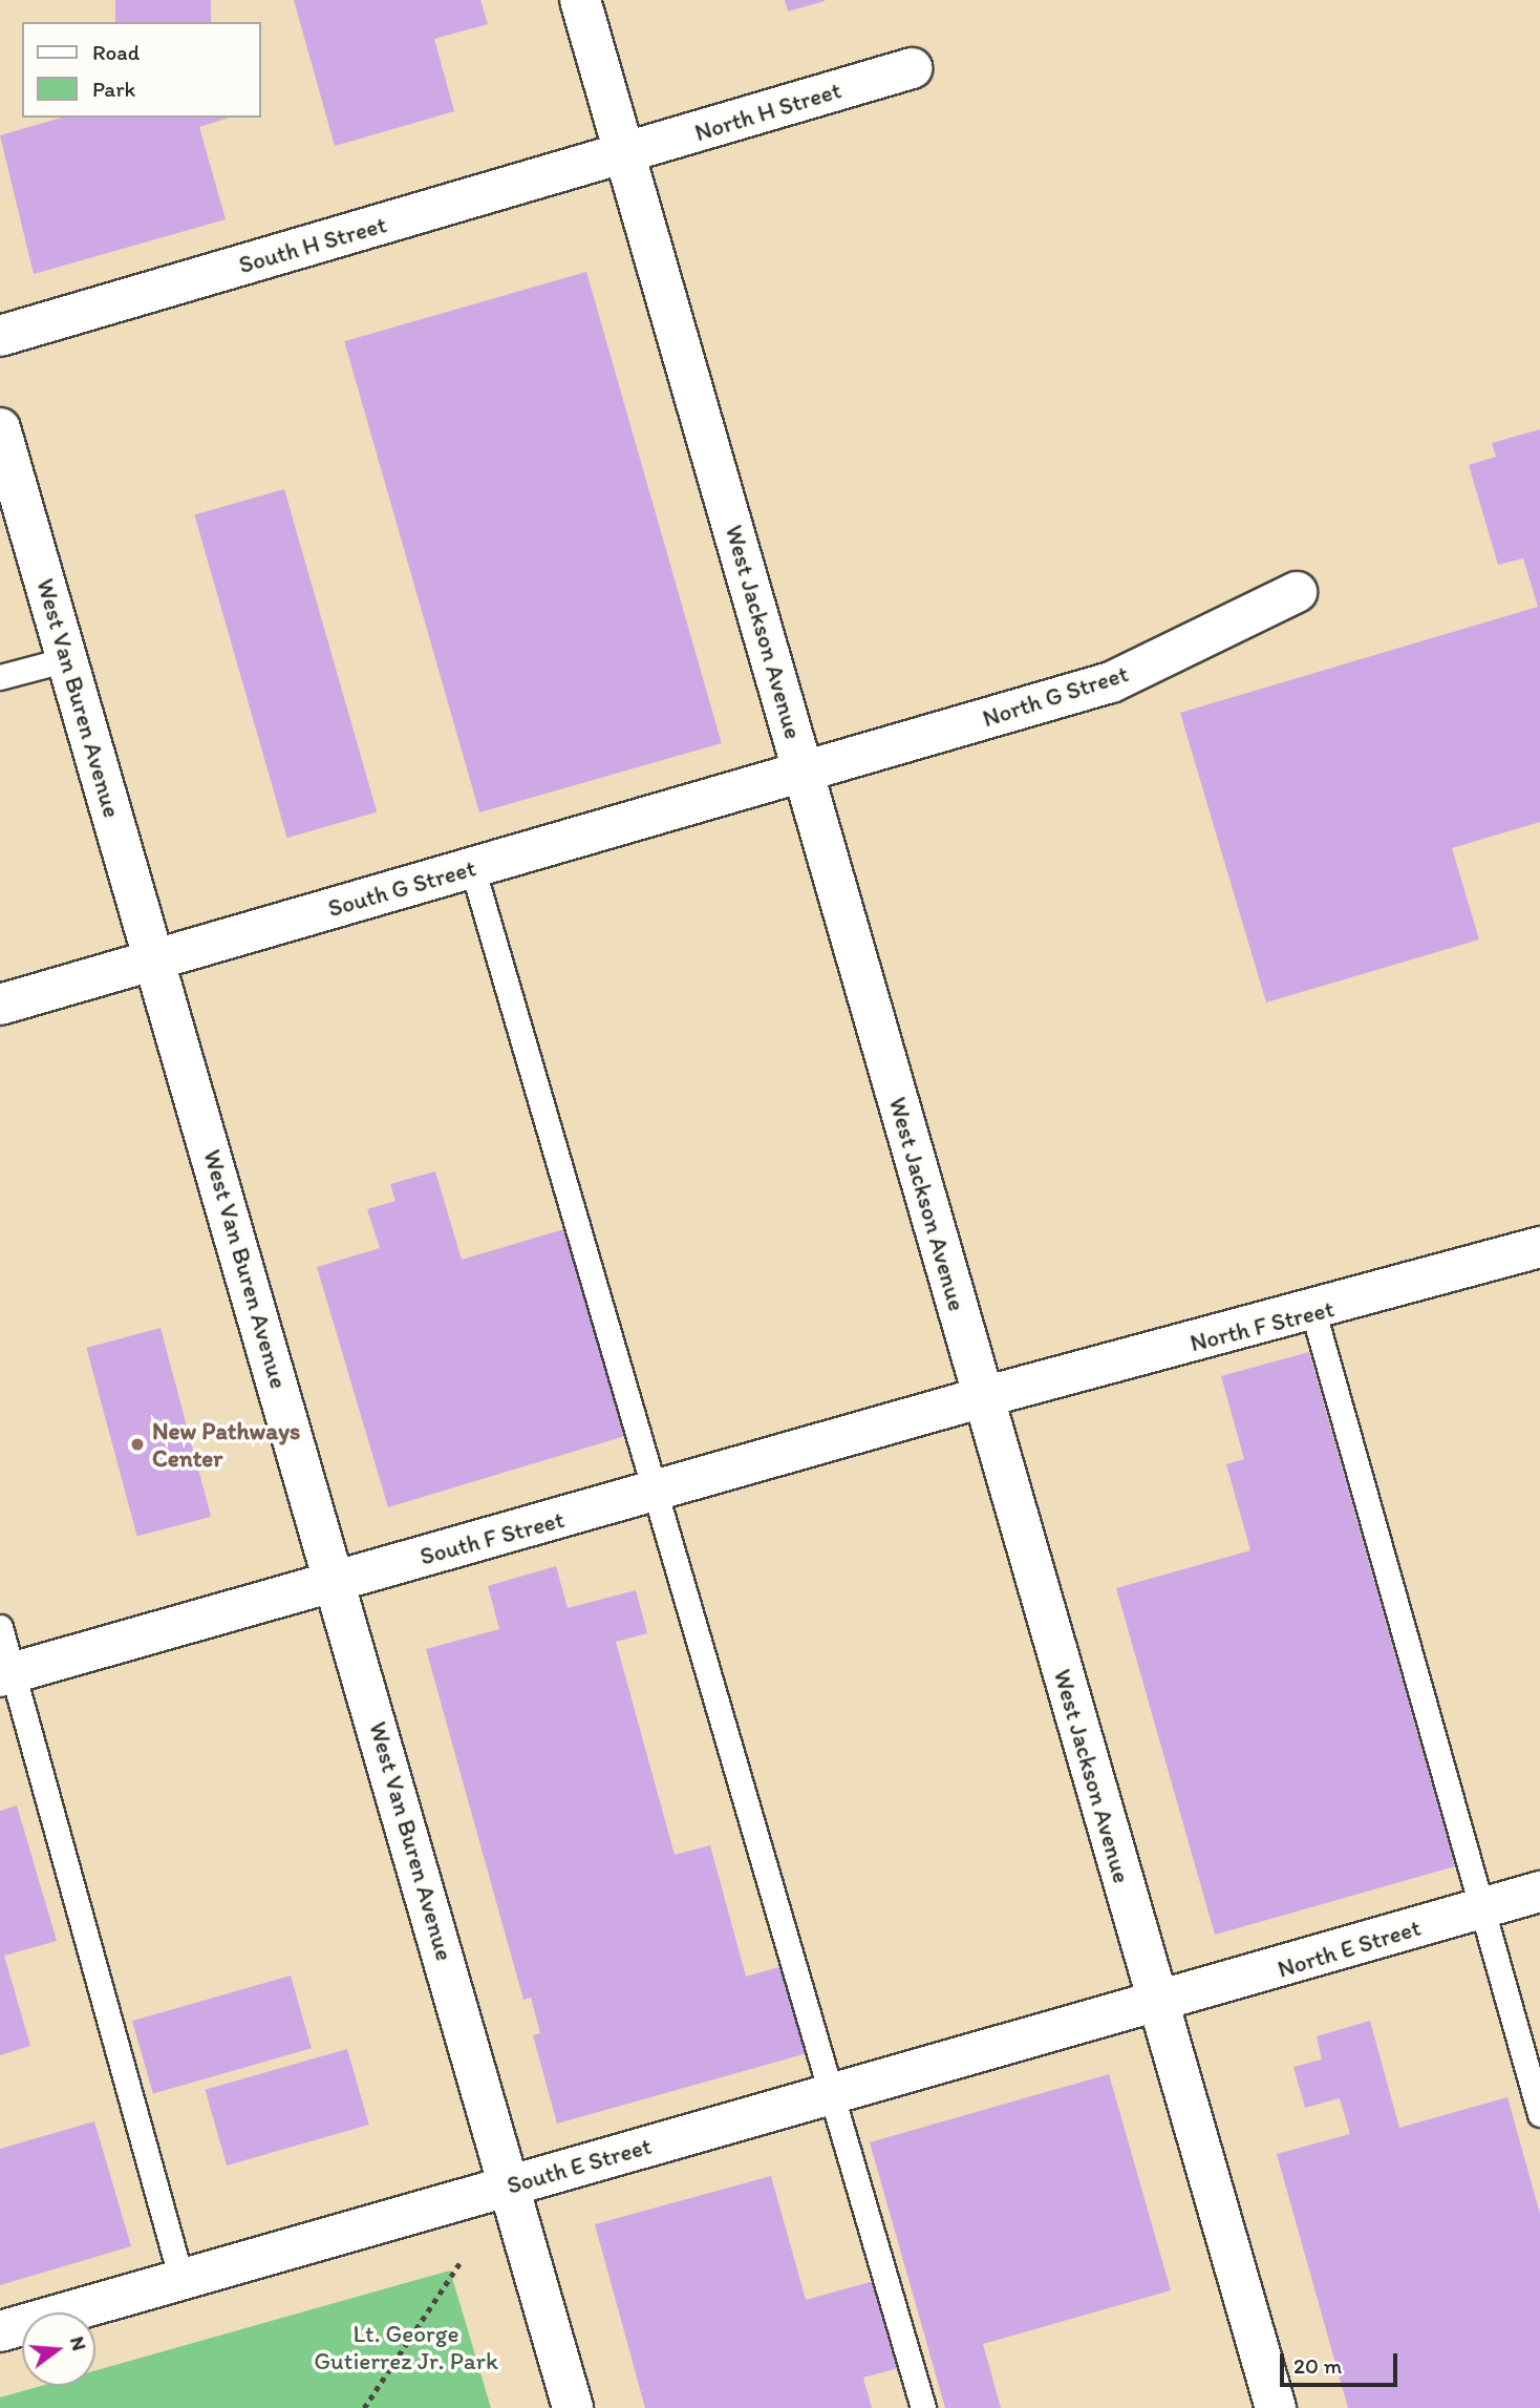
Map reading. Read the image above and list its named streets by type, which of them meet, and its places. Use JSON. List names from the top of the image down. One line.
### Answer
{"streets":{"street":["North H Street","South H Street","West Jackson Avenue","North G Street","West Van Buren Avenue","South G Street","North F Street","South F Street","North E Street","South E Street"]},"crossings":[["North H Street","South H Street"],["North H Street","West Jackson Avenue"],["South H Street","West Jackson Avenue"],["West Jackson Avenue","North G Street"],["West Jackson Avenue","South G Street"],["West Jackson Avenue","North F Street"],["West Jackson Avenue","South F Street"],["West Jackson Avenue","North E Street"],["West Jackson Avenue","South E Street"],["North G Street","South G Street"],["West Van Buren Avenue","South G Street"],["West Van Buren Avenue","South F Street"],["West Van Buren Avenue","South E Street"],["North F Street","South F Street"],["North E Street","South E Street"]],"parks":["Lt. George Gutierrez Jr. Park"],"places":["New Pathways Center"],"legend":["Road","Park"],"scale_bar":"20 m","north":"right"}
